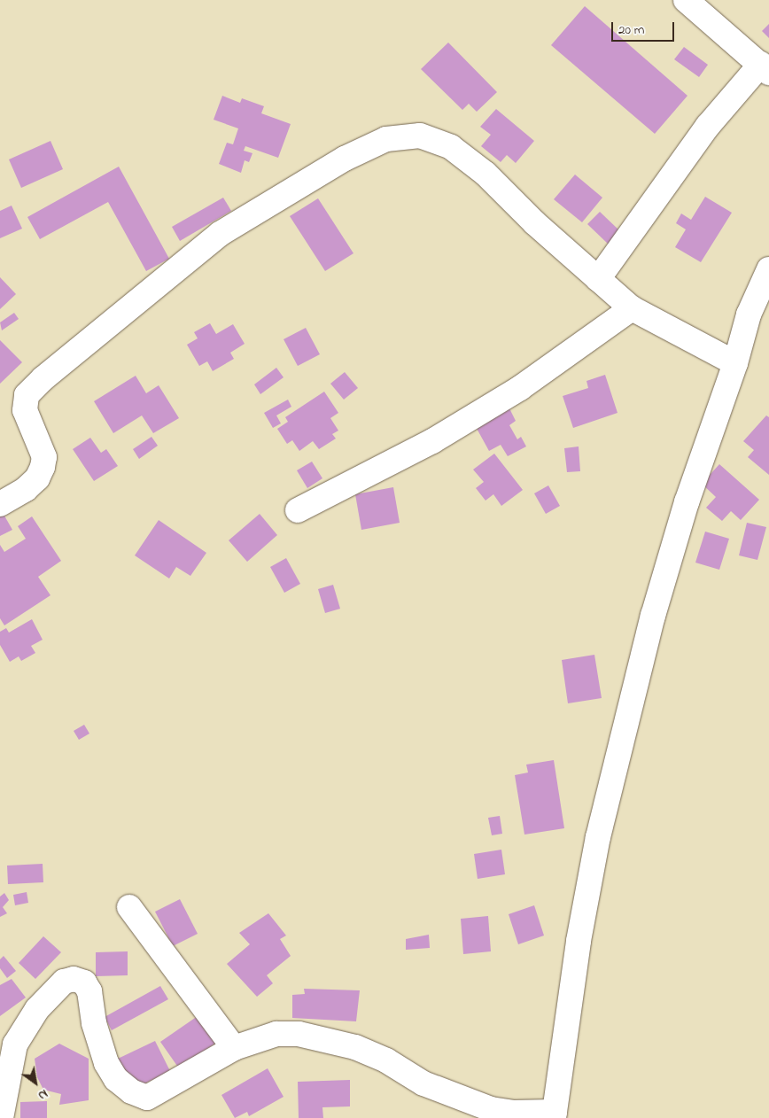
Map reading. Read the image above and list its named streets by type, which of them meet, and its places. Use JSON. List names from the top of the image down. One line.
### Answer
{"scale_bar":"20 m","north":"bottom right"}
